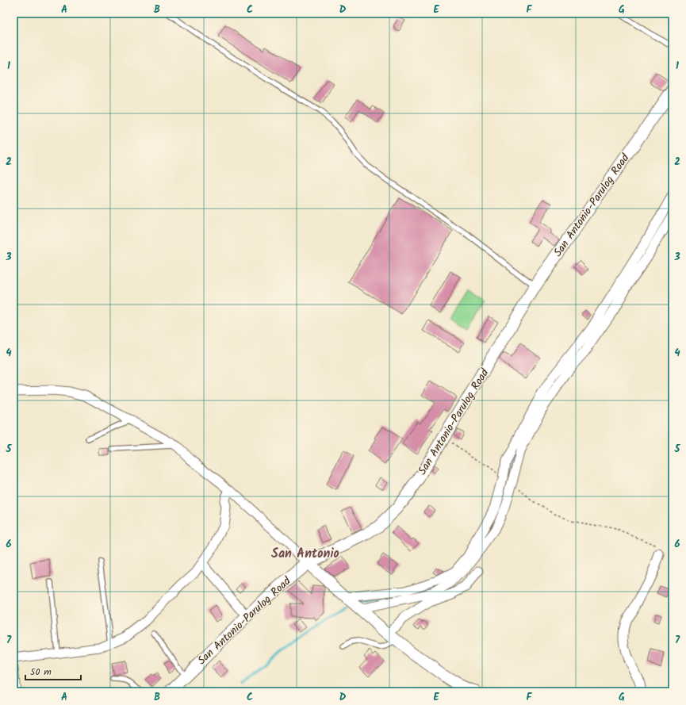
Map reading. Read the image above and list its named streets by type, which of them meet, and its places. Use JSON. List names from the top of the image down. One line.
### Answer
{"streets":{"street":["San Antonio-Parulog Road"]},"districts":["San Antonio"],"scale_bar":"50 m","grid":{"columns":["A","B","C","D","E","F","G"],"rows":["1","2","3","4","5","6","7"]}}
